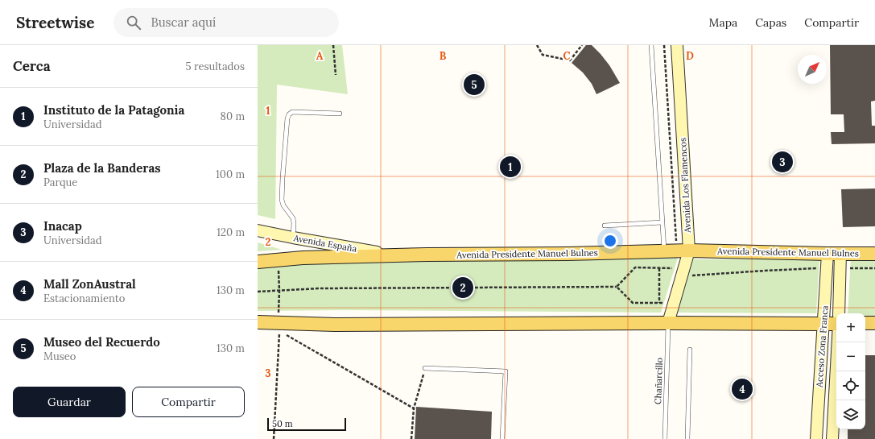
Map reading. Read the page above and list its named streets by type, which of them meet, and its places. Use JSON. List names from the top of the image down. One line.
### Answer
{"streets":{"main road":["Avenida Presidente Manuel Bulnes"],"street":["Avenida Los Flamencos","Avenida España","Acceso Zona Franca"],"lane":["Chañarcillo"]},"crossings":[["Avenida Los Flamencos","Avenida Presidente Manuel Bulnes"],["Avenida Los Flamencos","Chañarcillo"],["Avenida España","Avenida Presidente Manuel Bulnes"],["Avenida Presidente Manuel Bulnes","Acceso Zona Franca"]],"scale_bar":"50 m","north":"top right","page":{"header":"Streetwise","search":"Buscar aquí","nav":["Mapa","Capas","Compartir"],"heading":["Cerca","5 resultados"],"pins":["5","3","1","2","4"],"list":[{"mark":"1","name":"Instituto de la Patagonia","note":"Universidad","value":"80 m"},{"mark":"2","name":"Plaza de la Banderas","note":"Parque","value":"100 m"},{"mark":"3","name":"Inacap","note":"Universidad","value":"120 m"},{"mark":"4","name":"Mall ZonAustral","note":"Estacionamiento","value":"130 m"},{"mark":"5","name":"Museo del Recuerdo","note":"Museo","value":"130 m"}],"map_buttons":["+","−"],"buttons":["Guardar","Compartir"],"scale":"50 m"},"grid":{"columns":["A","B","C","D"],"rows":["1","2","3"]}}
